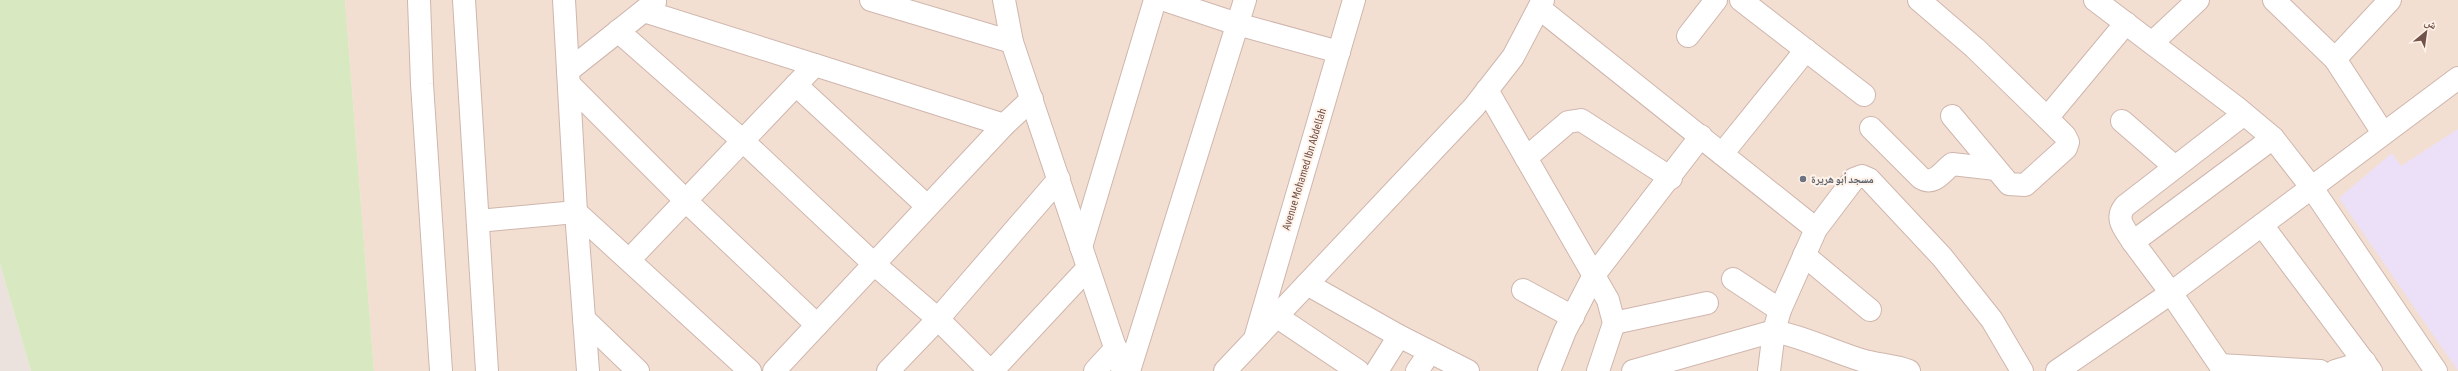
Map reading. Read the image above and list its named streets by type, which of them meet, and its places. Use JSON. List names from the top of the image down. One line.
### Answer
{"streets":{"street":["Avenue Mohamed Ibn Abdellah"]},"places":["مسجد أبو هريرة"],"north":"top right"}
